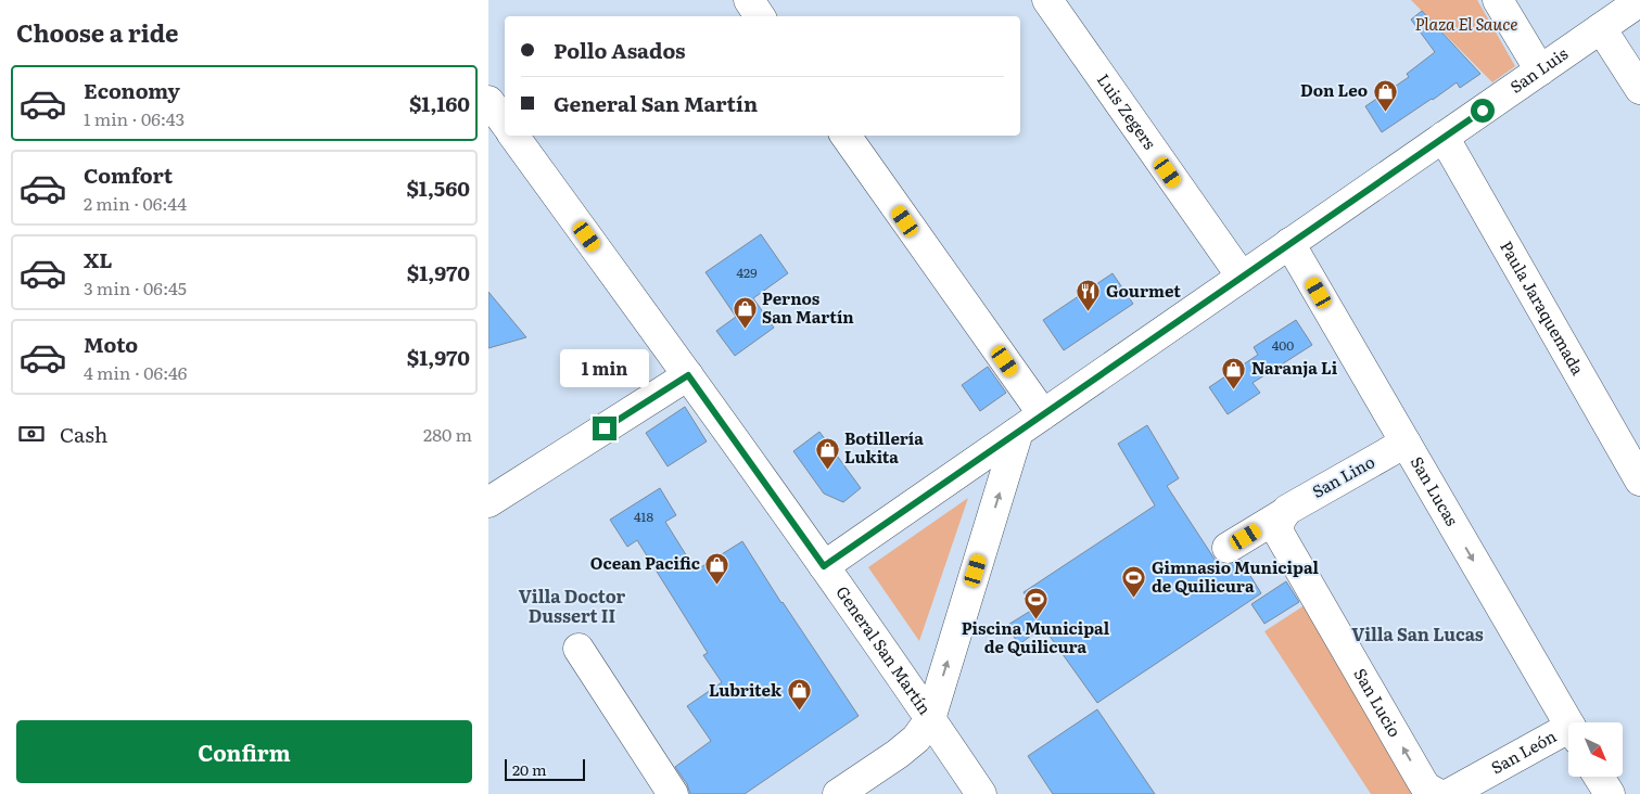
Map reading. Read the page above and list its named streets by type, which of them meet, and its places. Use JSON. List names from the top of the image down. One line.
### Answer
{"streets":{"street":["San Luis","Luis Zegers","Paula Jaraquemada","San Lino","San Lucas","General San Martín","San Lucio","San León"]},"crossings":[["San Luis","Luis Zegers"],["San Luis","Paula Jaraquemada"],["San Luis","San Lucas"],["San Luis","General San Martín"],["San Lino","San Lucas"],["San Lino","San Lucio"]],"one_way":["San Lucas","San Lucio"],"districts":["Villa Doctor Dussert II","Villa San Lucas"],"parks":["Plaza El Sauce"],"places":{"shop":["Don Leo","Pernos San Martín","Naranja Li","Botillería Lukita","Ocean Pacific","Lubritek"],"restaurant":["Gourmet"],"sports":["Gimnasio Municipal de Quilicura","Piscina Municipal de Quilicura"]},"house_numbers":["429","400","418"],"scale_bar":"20 m","north":"bottom right","page":{"heading":"Choose a ride","banner":["Pollo Asados","General San Martín"],"list":[{"name":"Economy","note":"1 min · 06:43","value":"$1,160"},{"name":"Comfort","note":"2 min · 06:44","value":"$1,560"},{"name":"XL","note":"3 min · 06:45","value":"$1,970"},{"name":"Moto","note":"4 min · 06:46","value":"$1,970"}],"bubble":"1 min","pay":["Cash","280 m"],"buttons":"Confirm","scale":"20 m"}}
